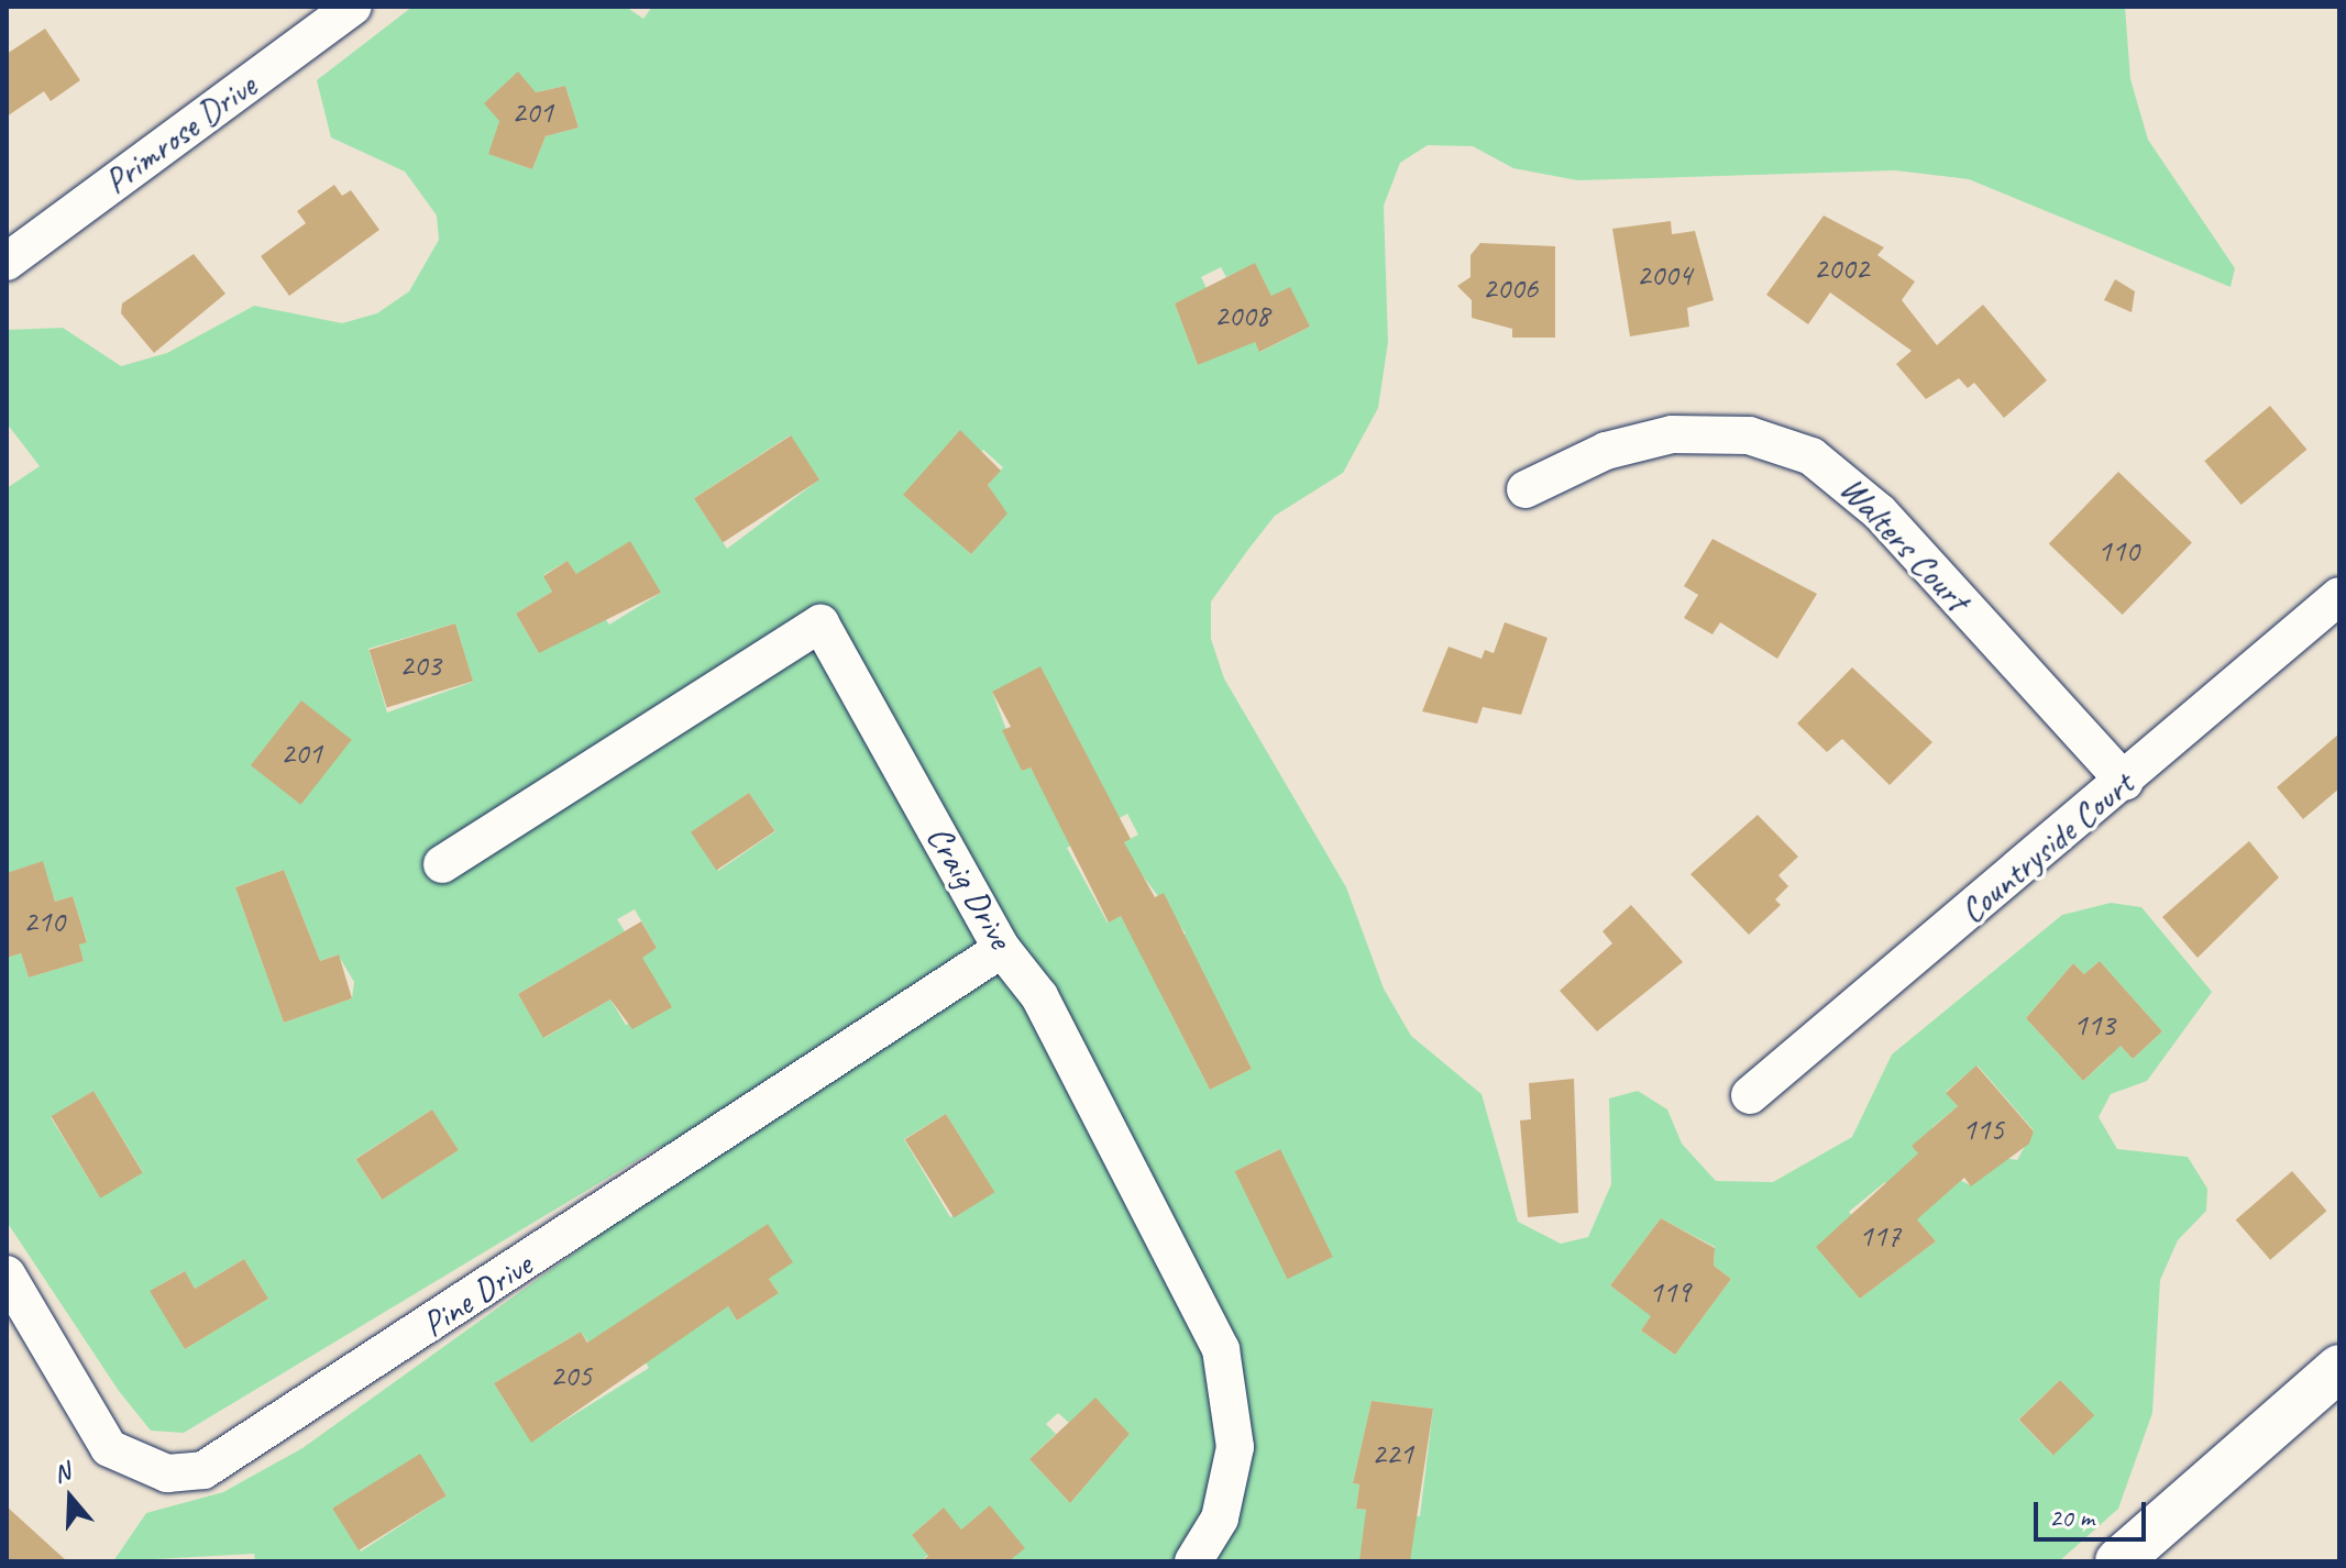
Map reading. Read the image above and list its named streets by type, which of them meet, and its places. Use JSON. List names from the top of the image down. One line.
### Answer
{"streets":{"street":["Primrose Drive","Walters Court","Countryside Court","Craig Drive","Pine Drive"]},"crossings":[["Walters Court","Countryside Court"],["Craig Drive","Pine Drive"]],"house_numbers":["201","2002","2004","2006","2008","110","203","201","210","113","115","117","119","205","221"],"scale_bar":"20 m","north":"top"}
